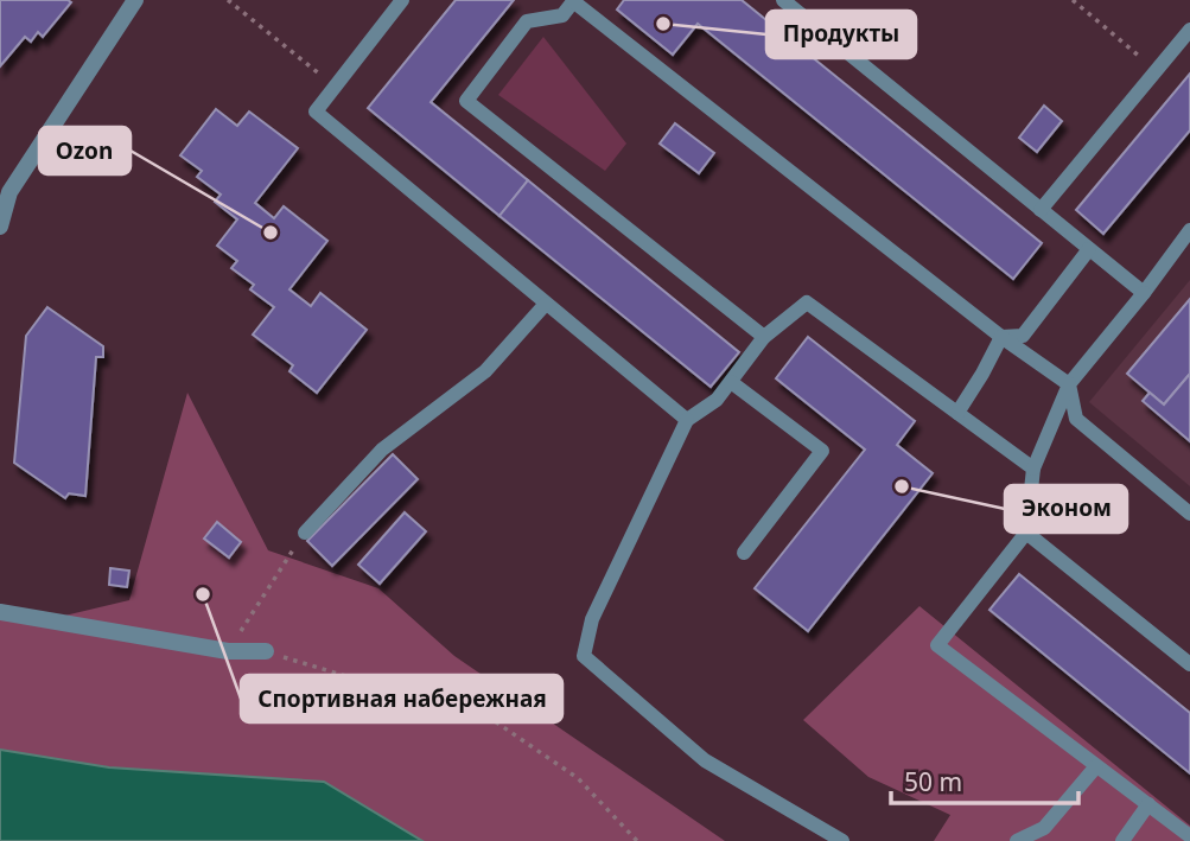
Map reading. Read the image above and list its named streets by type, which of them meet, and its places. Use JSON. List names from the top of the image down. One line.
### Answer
{"places":["Продукты","Ozon","Эконом","Спортивная набережная"],"scale_bar":"50 m"}
